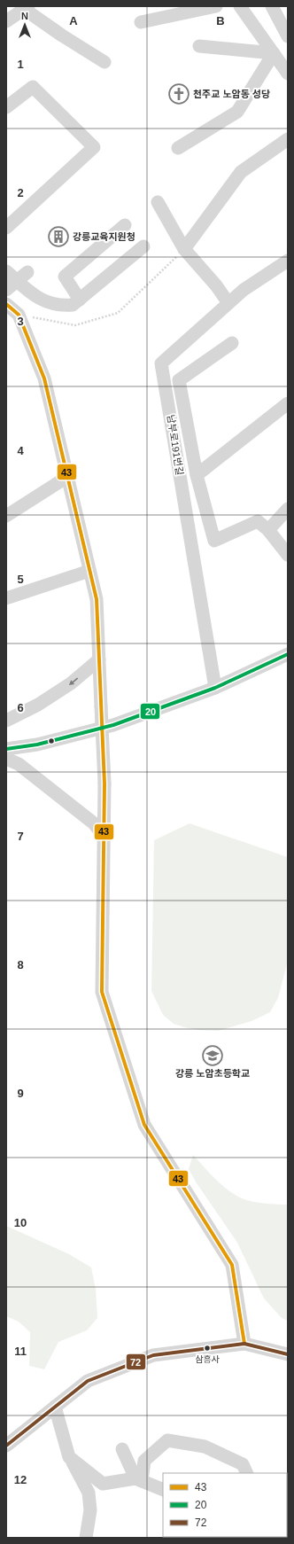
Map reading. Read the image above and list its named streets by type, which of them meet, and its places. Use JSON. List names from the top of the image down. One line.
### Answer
{"streets":{"street":["남부로191번길"]},"places":{"church":["천주교 노암동 성당"],"building":["강릉교육지원청"],"school or university":["강릉 노암초등학교"],"other":["삼흥사"]},"lines":["transit line 43","transit line 20","transit line 72"],"legend":["43","20","72"],"north":"top","grid":{"columns":["A","B"],"rows":["1","2","3","4","5","6","7","8","9","10","11","12"]}}
